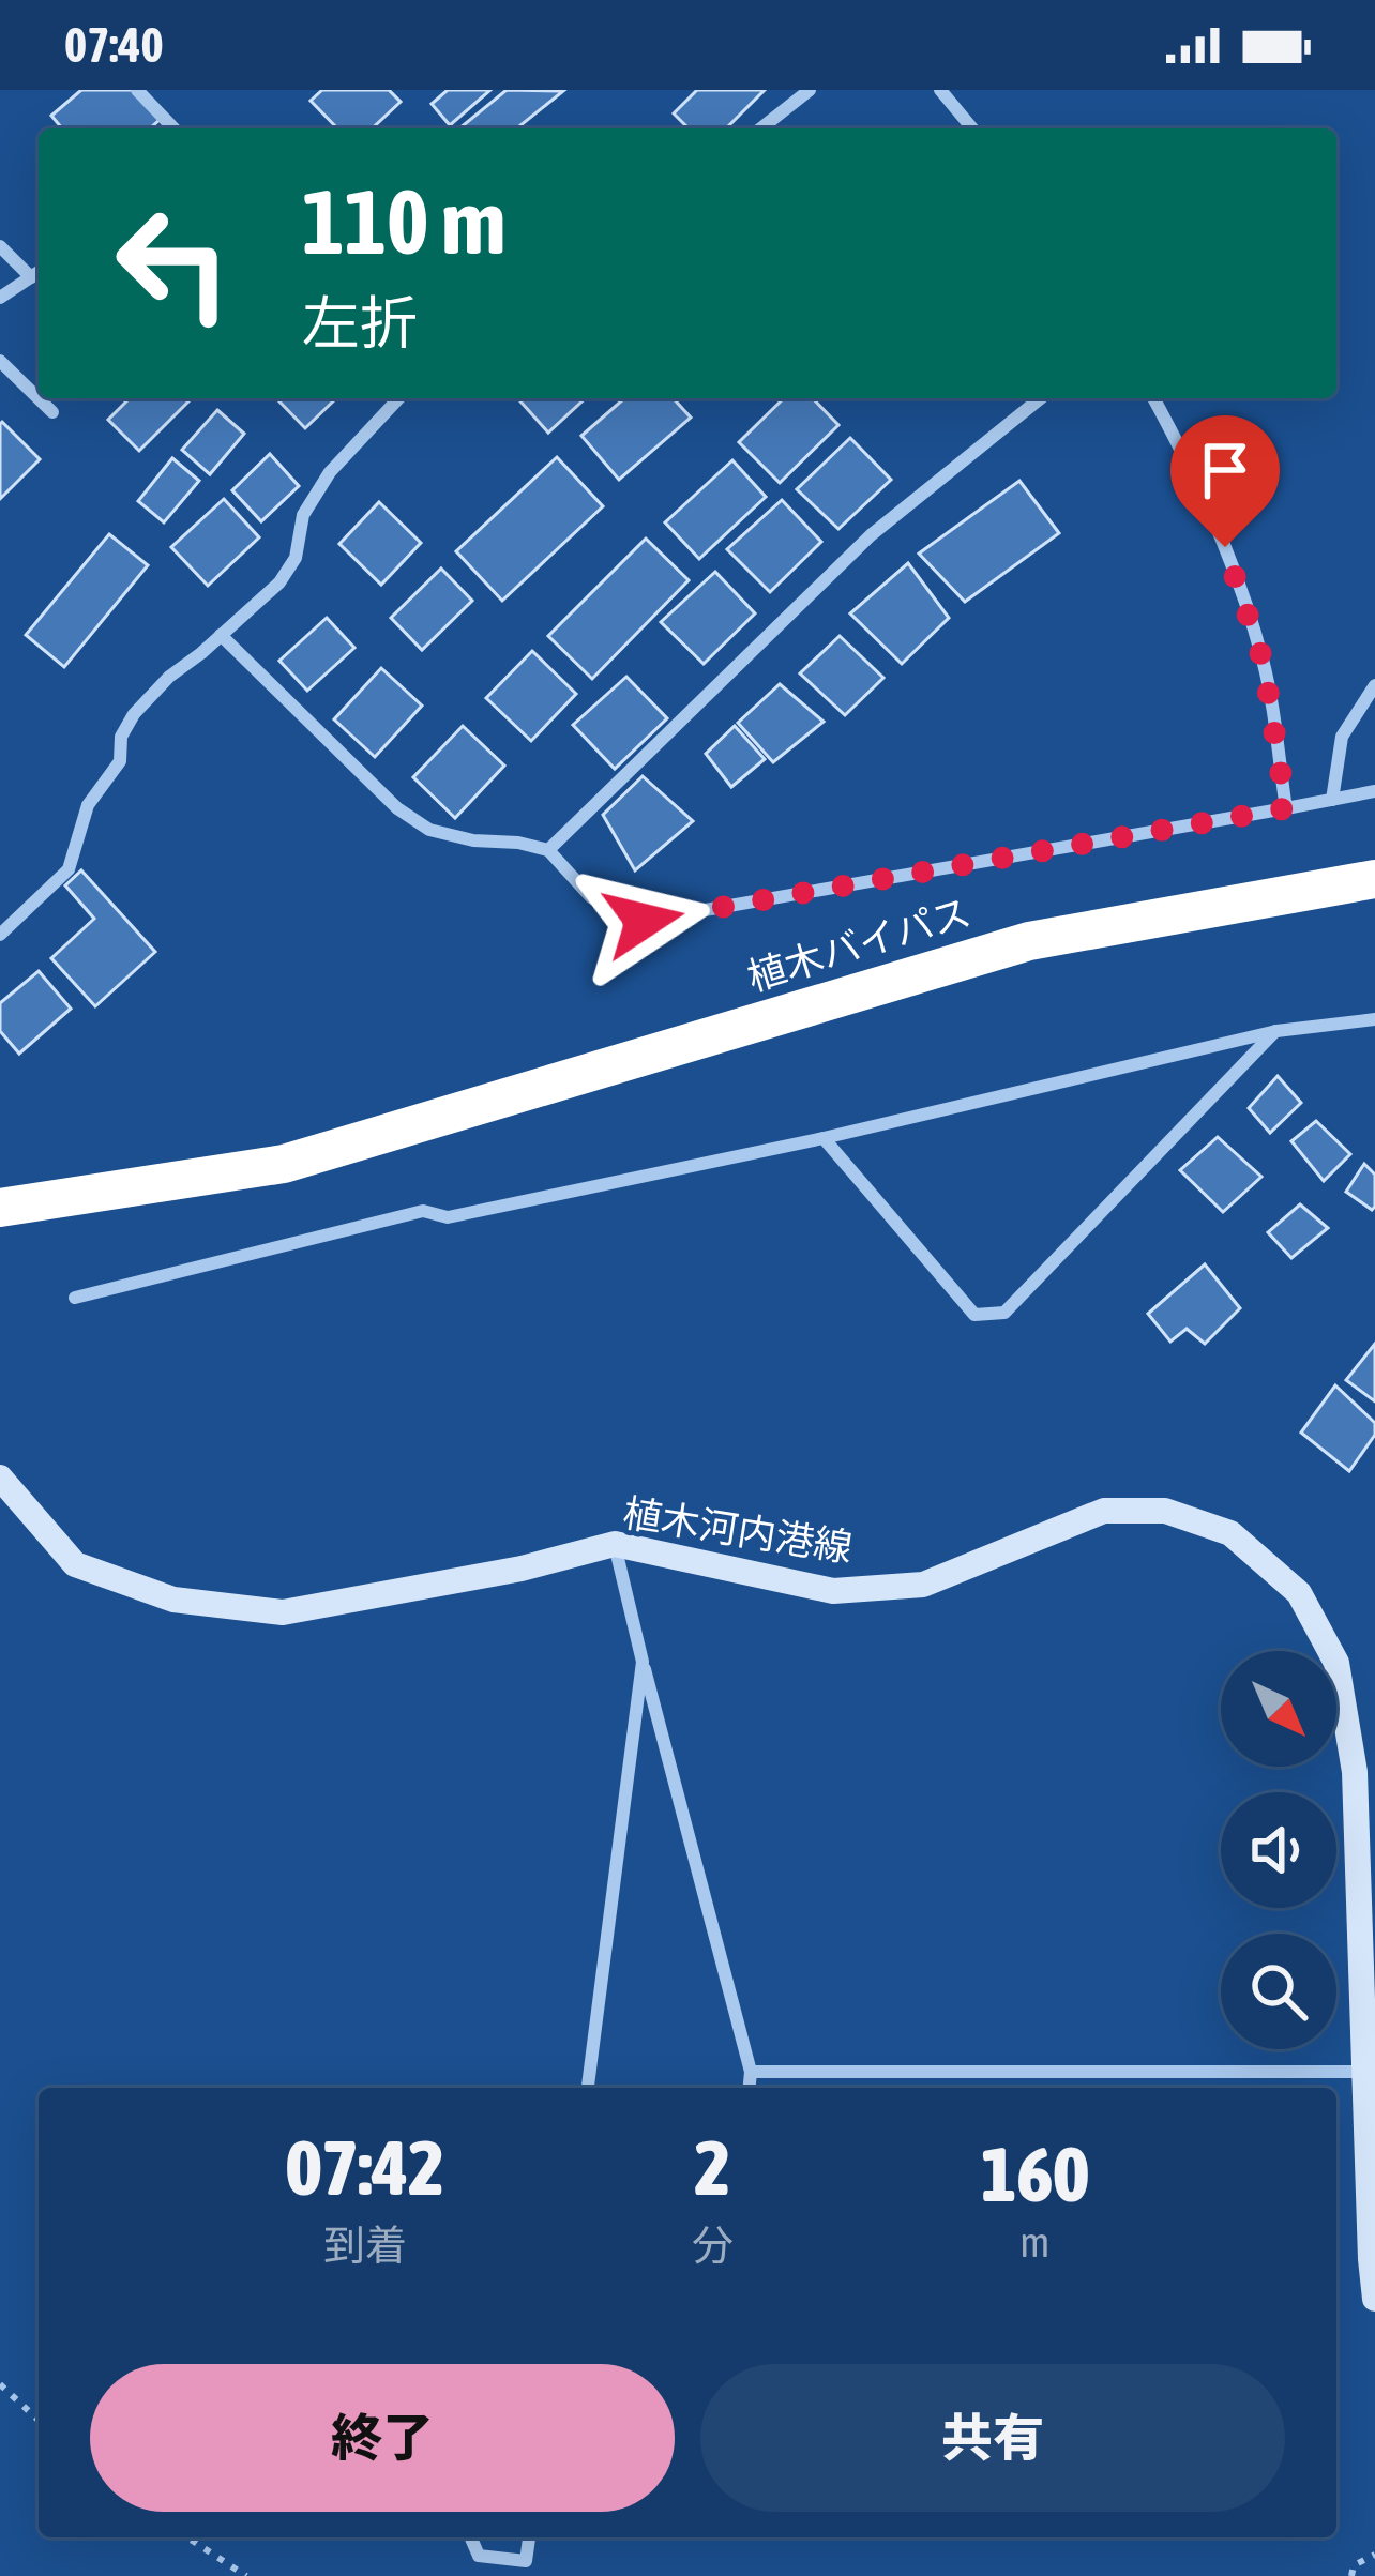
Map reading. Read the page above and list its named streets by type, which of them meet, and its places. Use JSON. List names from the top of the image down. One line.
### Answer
{"streets":{"highway":["植木バイパス"],"main road":["植木河内港線"]},"north":"bottom right","page":{"status":"07:40","turn":["110 m","左折"],"eta":["07:42","到着","2","分","160","m"],"buttons":["終了","共有"]}}
